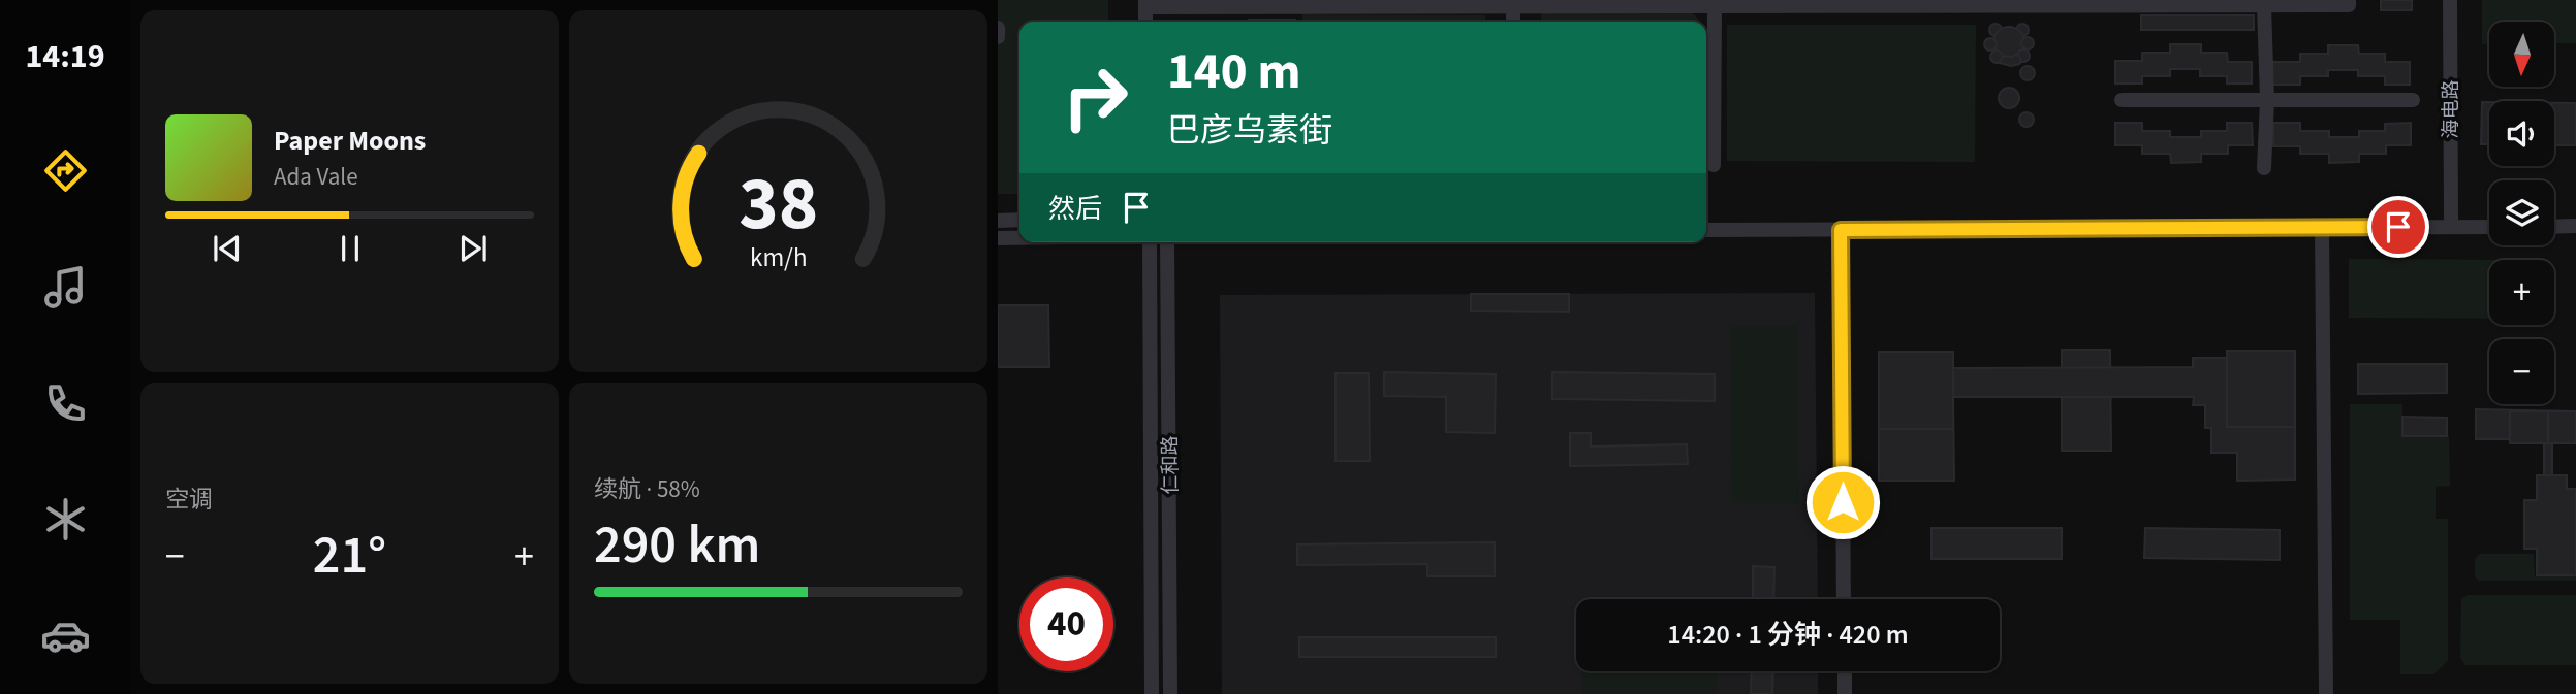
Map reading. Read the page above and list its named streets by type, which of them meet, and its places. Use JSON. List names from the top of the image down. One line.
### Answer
{"streets":{"street":["海电路","仁和路"]},"north":"bottom","page":{"tabs":"14:19","map_buttons":["+","−"],"turn":["140 m","巴彦乌素街"],"song":["Paper Moons","Ada Vale"],"then":"然后","tile":["空调",["续航 · 58%","290 km"]],"heat":["−","21°","+"],"limit":"40","trip":"14:20 · 1 分钟 · 420 m","gauge":["38","km/h"]}}
